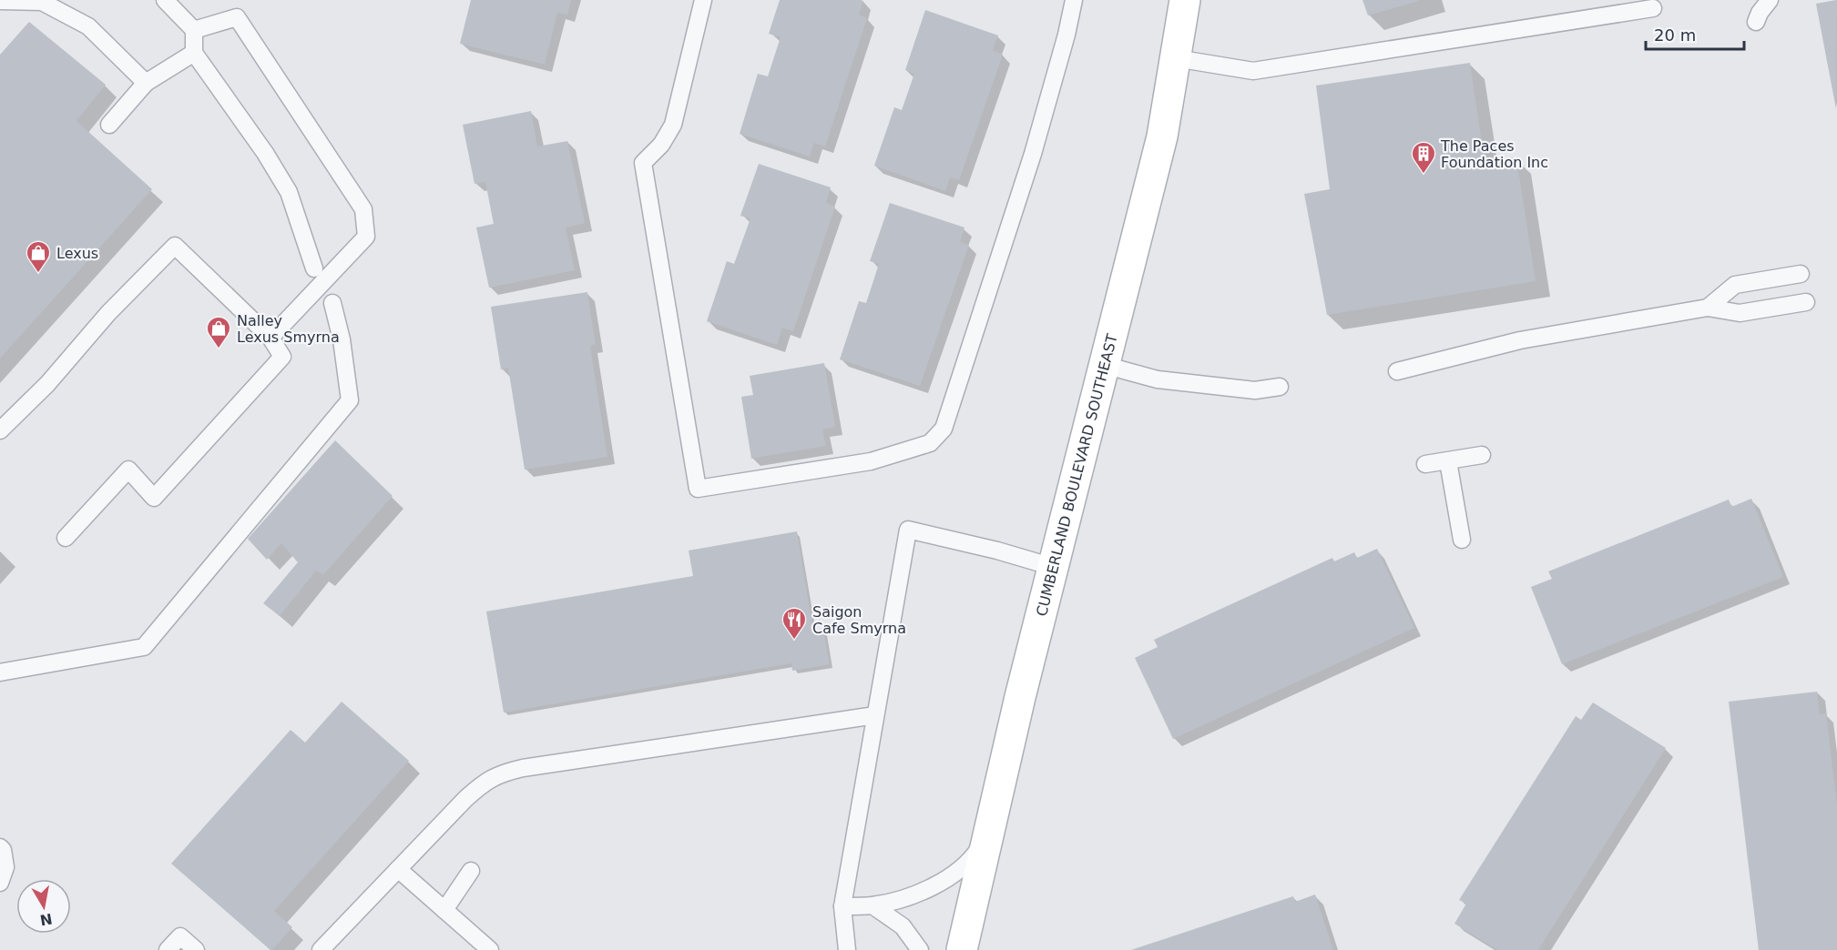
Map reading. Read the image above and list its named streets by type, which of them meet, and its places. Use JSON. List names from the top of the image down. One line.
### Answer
{"streets":{"main road":["CUMBERLAND BOULEVARD SOUTHEAST"]},"places":{"building":["The Paces Foundation Inc"],"shop":["Lexus","Nalley Lexus Smyrna"],"restaurant":["Saigon Cafe Smyrna"]},"scale_bar":"20 m","north":"bottom"}
